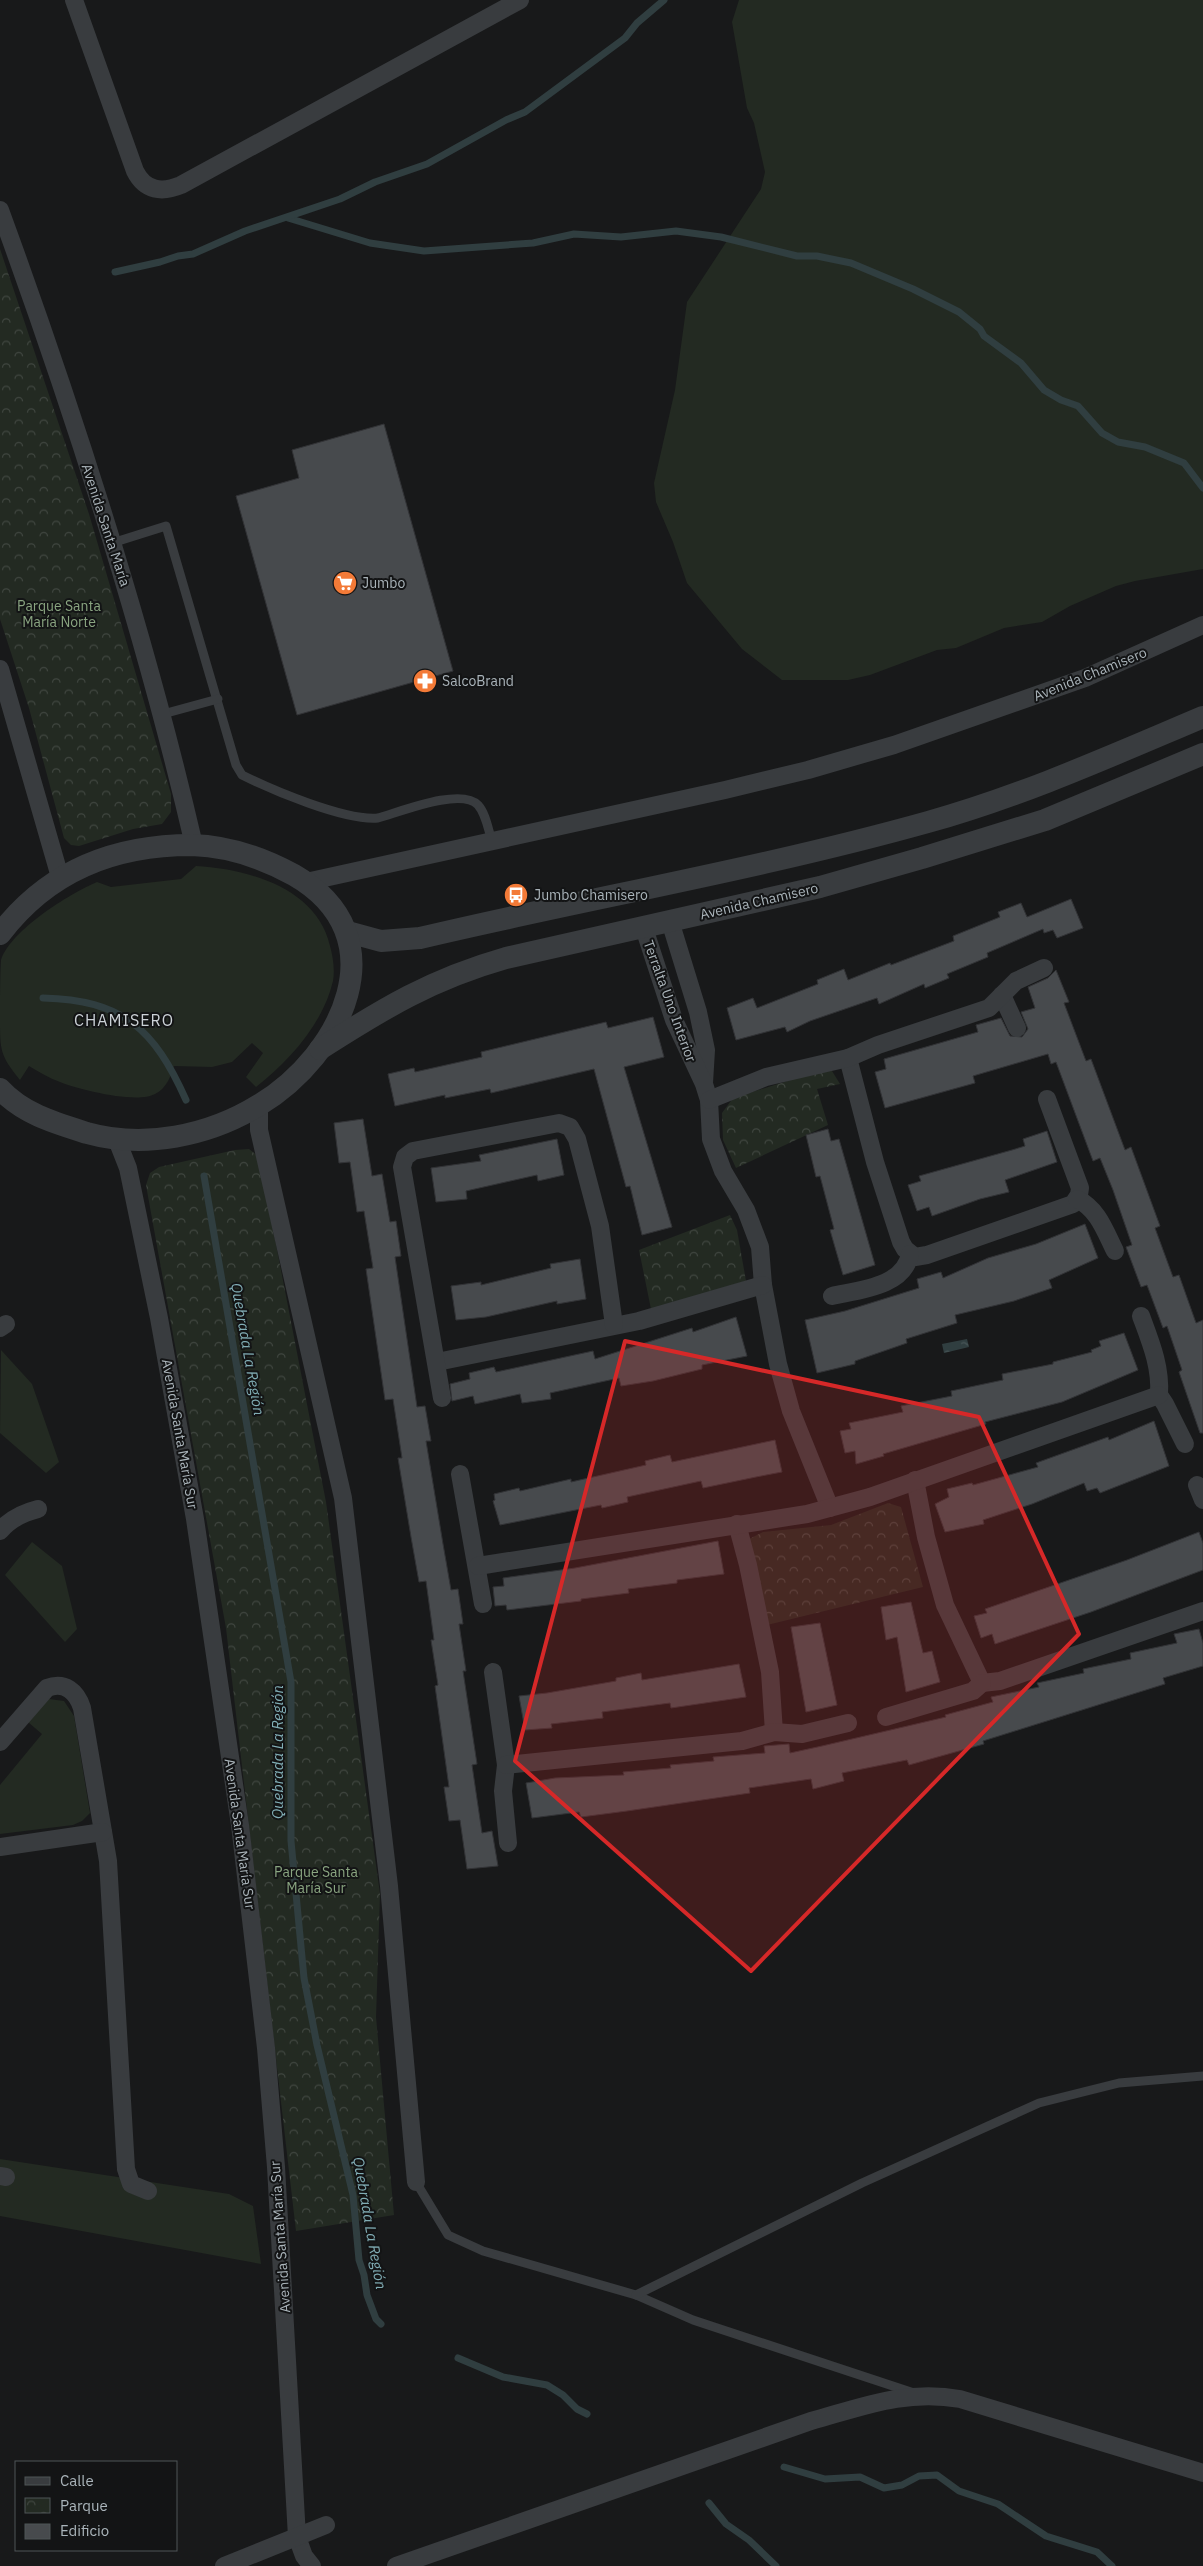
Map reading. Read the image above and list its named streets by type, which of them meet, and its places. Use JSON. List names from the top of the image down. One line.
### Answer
{"streets":{"street":["Avenida Santa María","Avenida Chamisero","Terralta Uno Interior","Avenida Santa María Sur"]},"crossings":[["Avenida Chamisero","Terralta Uno Interior"]],"districts":["CHAMISERO"],"water":["Quebrada La Región"],"parks":["Parque Santa María Norte","Parque Santa María Sur"],"places":{"supermarket":["Jumbo"],"pharmacy":["SalcoBrand"],"bus stop":["Jumbo Chamisero"]},"legend":["Calle","Parque","Edificio"]}
